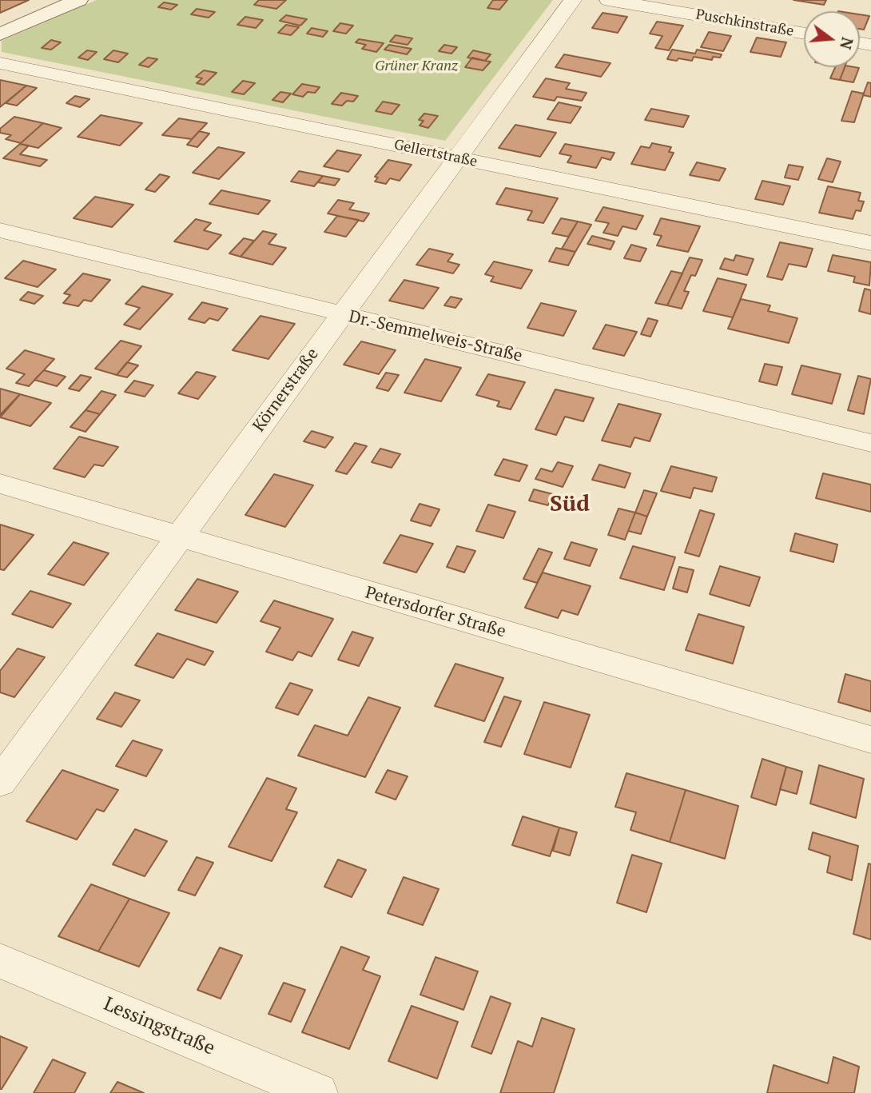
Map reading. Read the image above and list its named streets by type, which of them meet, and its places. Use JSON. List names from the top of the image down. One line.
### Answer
{"streets":{"street":["Puschkinstraße","Gellertstraße","Dr.-Semmelweis-Straße","Körnerstraße","Petersdorfer Straße","Lessingstraße"]},"crossings":[["Gellertstraße","Körnerstraße"],["Dr.-Semmelweis-Straße","Körnerstraße"],["Körnerstraße","Petersdorfer Straße"]],"districts":["Süd"],"parks":["Grüner Kranz"],"north":"right"}
